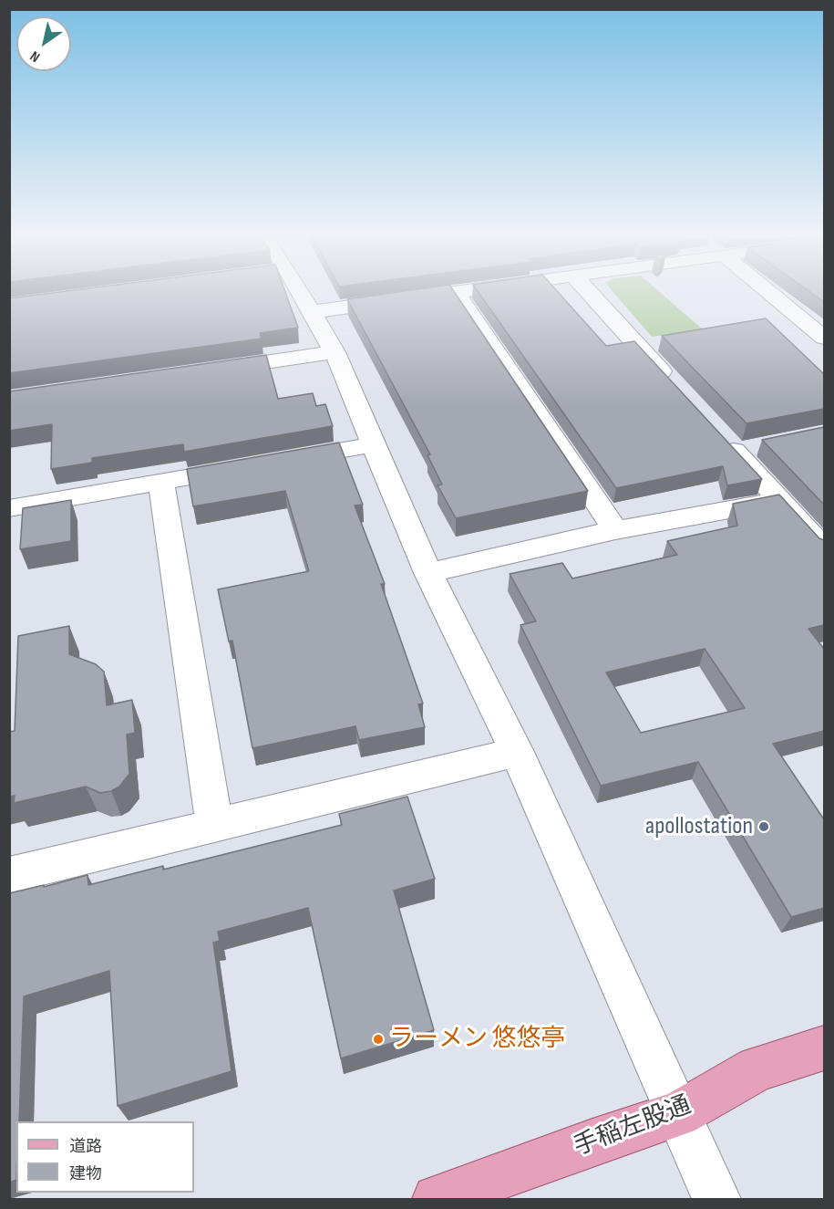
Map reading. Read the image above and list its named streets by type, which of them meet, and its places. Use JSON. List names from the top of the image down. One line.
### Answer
{"streets":{"main road":["手稲左股通"]},"places":["apollostation","ラーメン 悠悠亭"],"legend":["道路","建物"],"north":"bottom left"}
